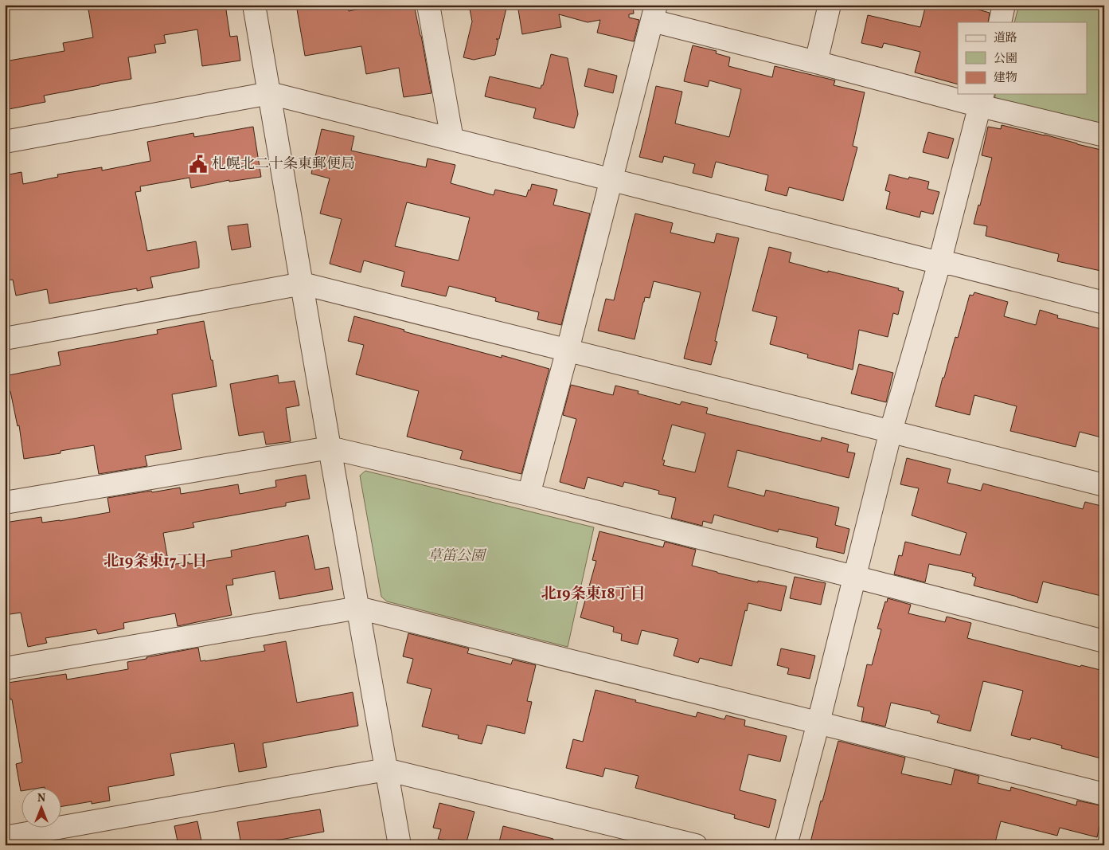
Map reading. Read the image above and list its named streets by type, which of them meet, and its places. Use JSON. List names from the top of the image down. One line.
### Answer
{"districts":["北19条東17丁目","北19条東18丁目"],"parks":["草笛公園"],"places":{"public building":["札幌北二十条東郵便局"]},"legend":["道路","公園","建物"],"north":"top"}
